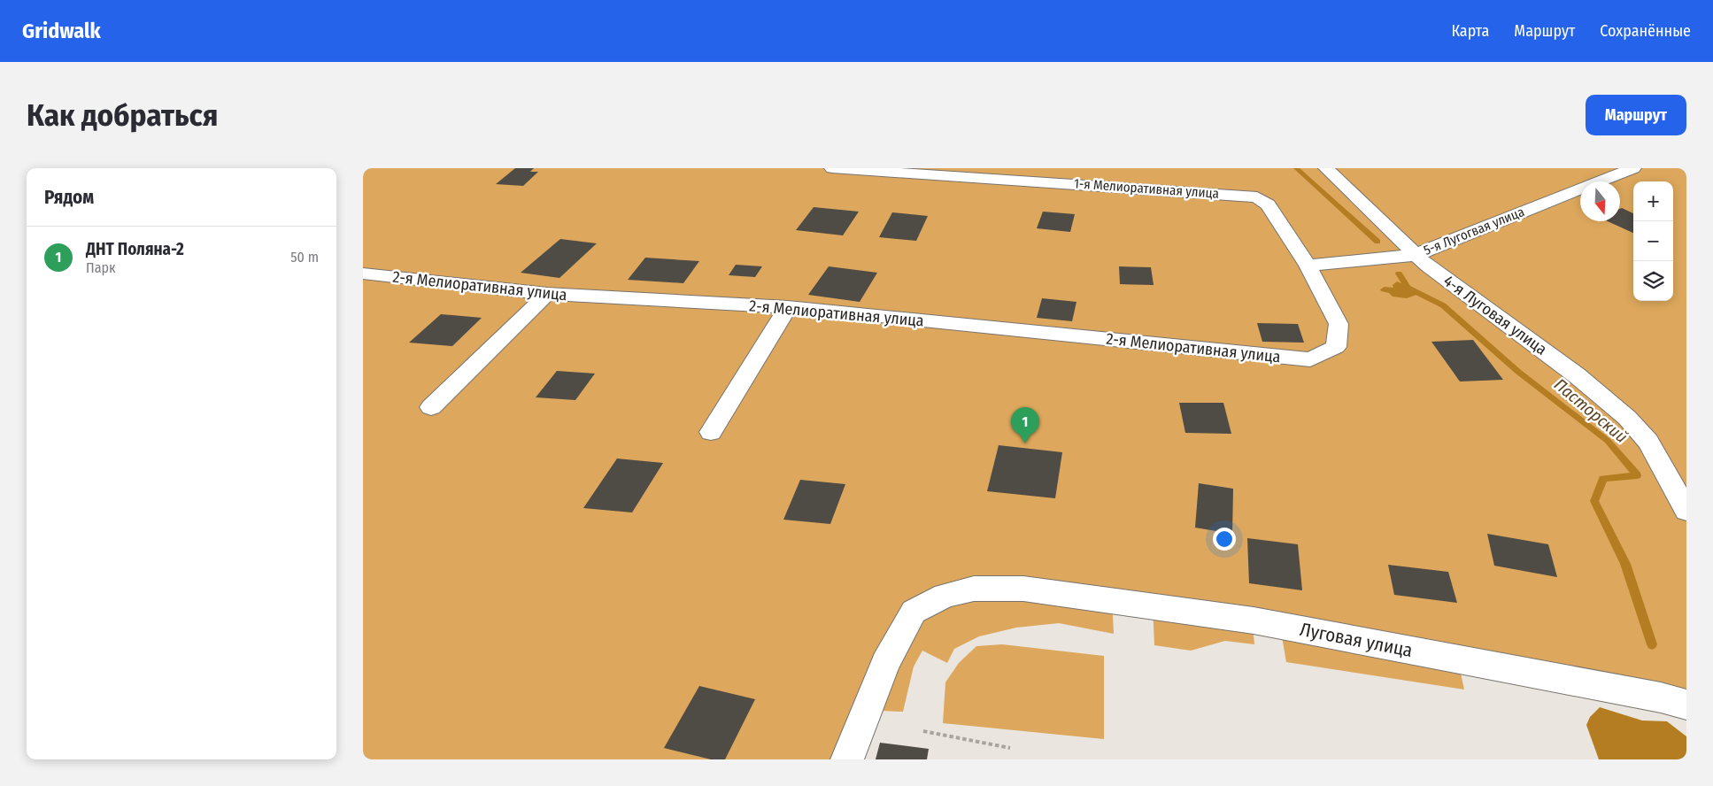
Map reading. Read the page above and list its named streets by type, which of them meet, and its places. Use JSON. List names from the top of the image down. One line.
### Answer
{"streets":{"street":["1-я Мелиоративная улица","5-я Лугогвая улица","2-я Мелиоративная улица","4-я Луговая улица","Луговая улица"]},"crossings":[["1-я Мелиоративная улица","5-я Лугогвая улица"],["1-я Мелиоративная улица","2-я Мелиоративная улица"],["5-я Лугогвая улица","4-я Луговая улица"]],"water":["Пасторский"],"north":"bottom","page":{"header":"Gridwalk","nav":["Карта","Маршрут","Сохранённые"],"buttons":"Маршрут","title":"Как добраться","heading":"Рядом","map_buttons":["+","−"],"list":[{"mark":"1","name":"ДНТ Поляна-2","note":"Парк","value":"50 m"}],"pins":"1"}}
